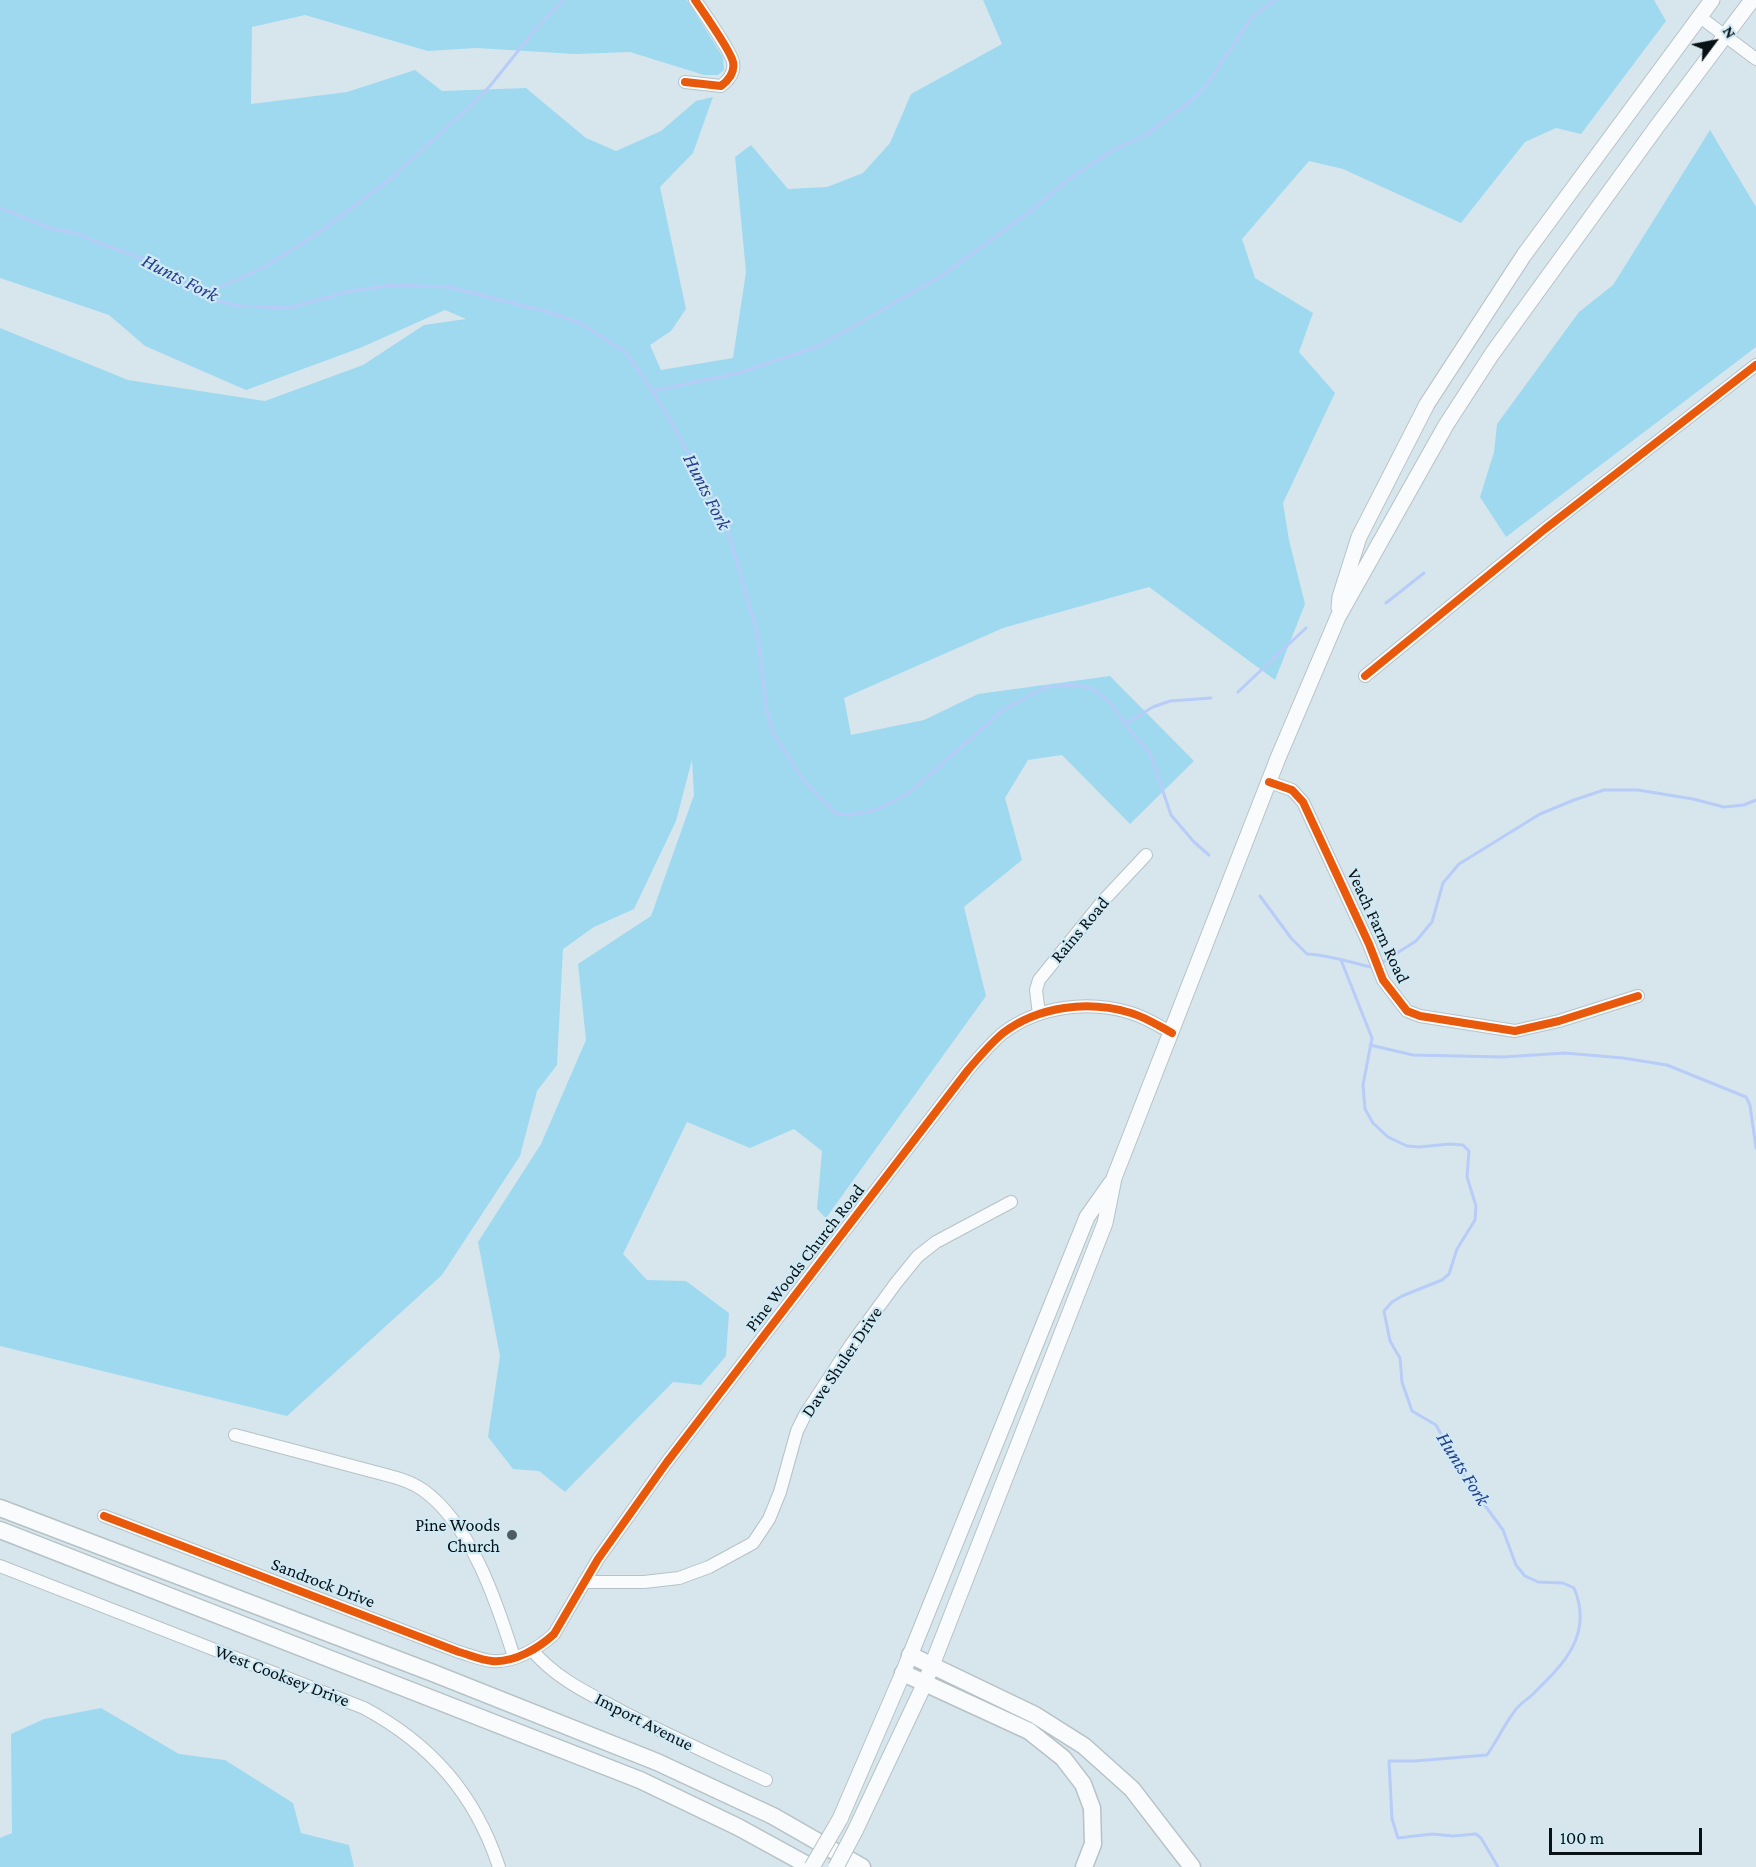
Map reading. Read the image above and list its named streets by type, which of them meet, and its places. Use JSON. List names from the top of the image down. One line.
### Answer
{"streets":{"street":["Veach Farm Road","Rains Road","Pine Woods Church Road","Dave Shuler Drive","Sandrock Drive","West Cooksey Drive","Import Avenue"]},"crossings":[["Rains Road","Pine Woods Church Road"],["Pine Woods Church Road","Dave Shuler Drive"],["Pine Woods Church Road","Sandrock Drive"],["Pine Woods Church Road","Import Avenue"],["Sandrock Drive","Import Avenue"]],"water":["Hunts Fork"],"places":["Pine Woods Church"],"scale_bar":"100 m","north":"top right"}
